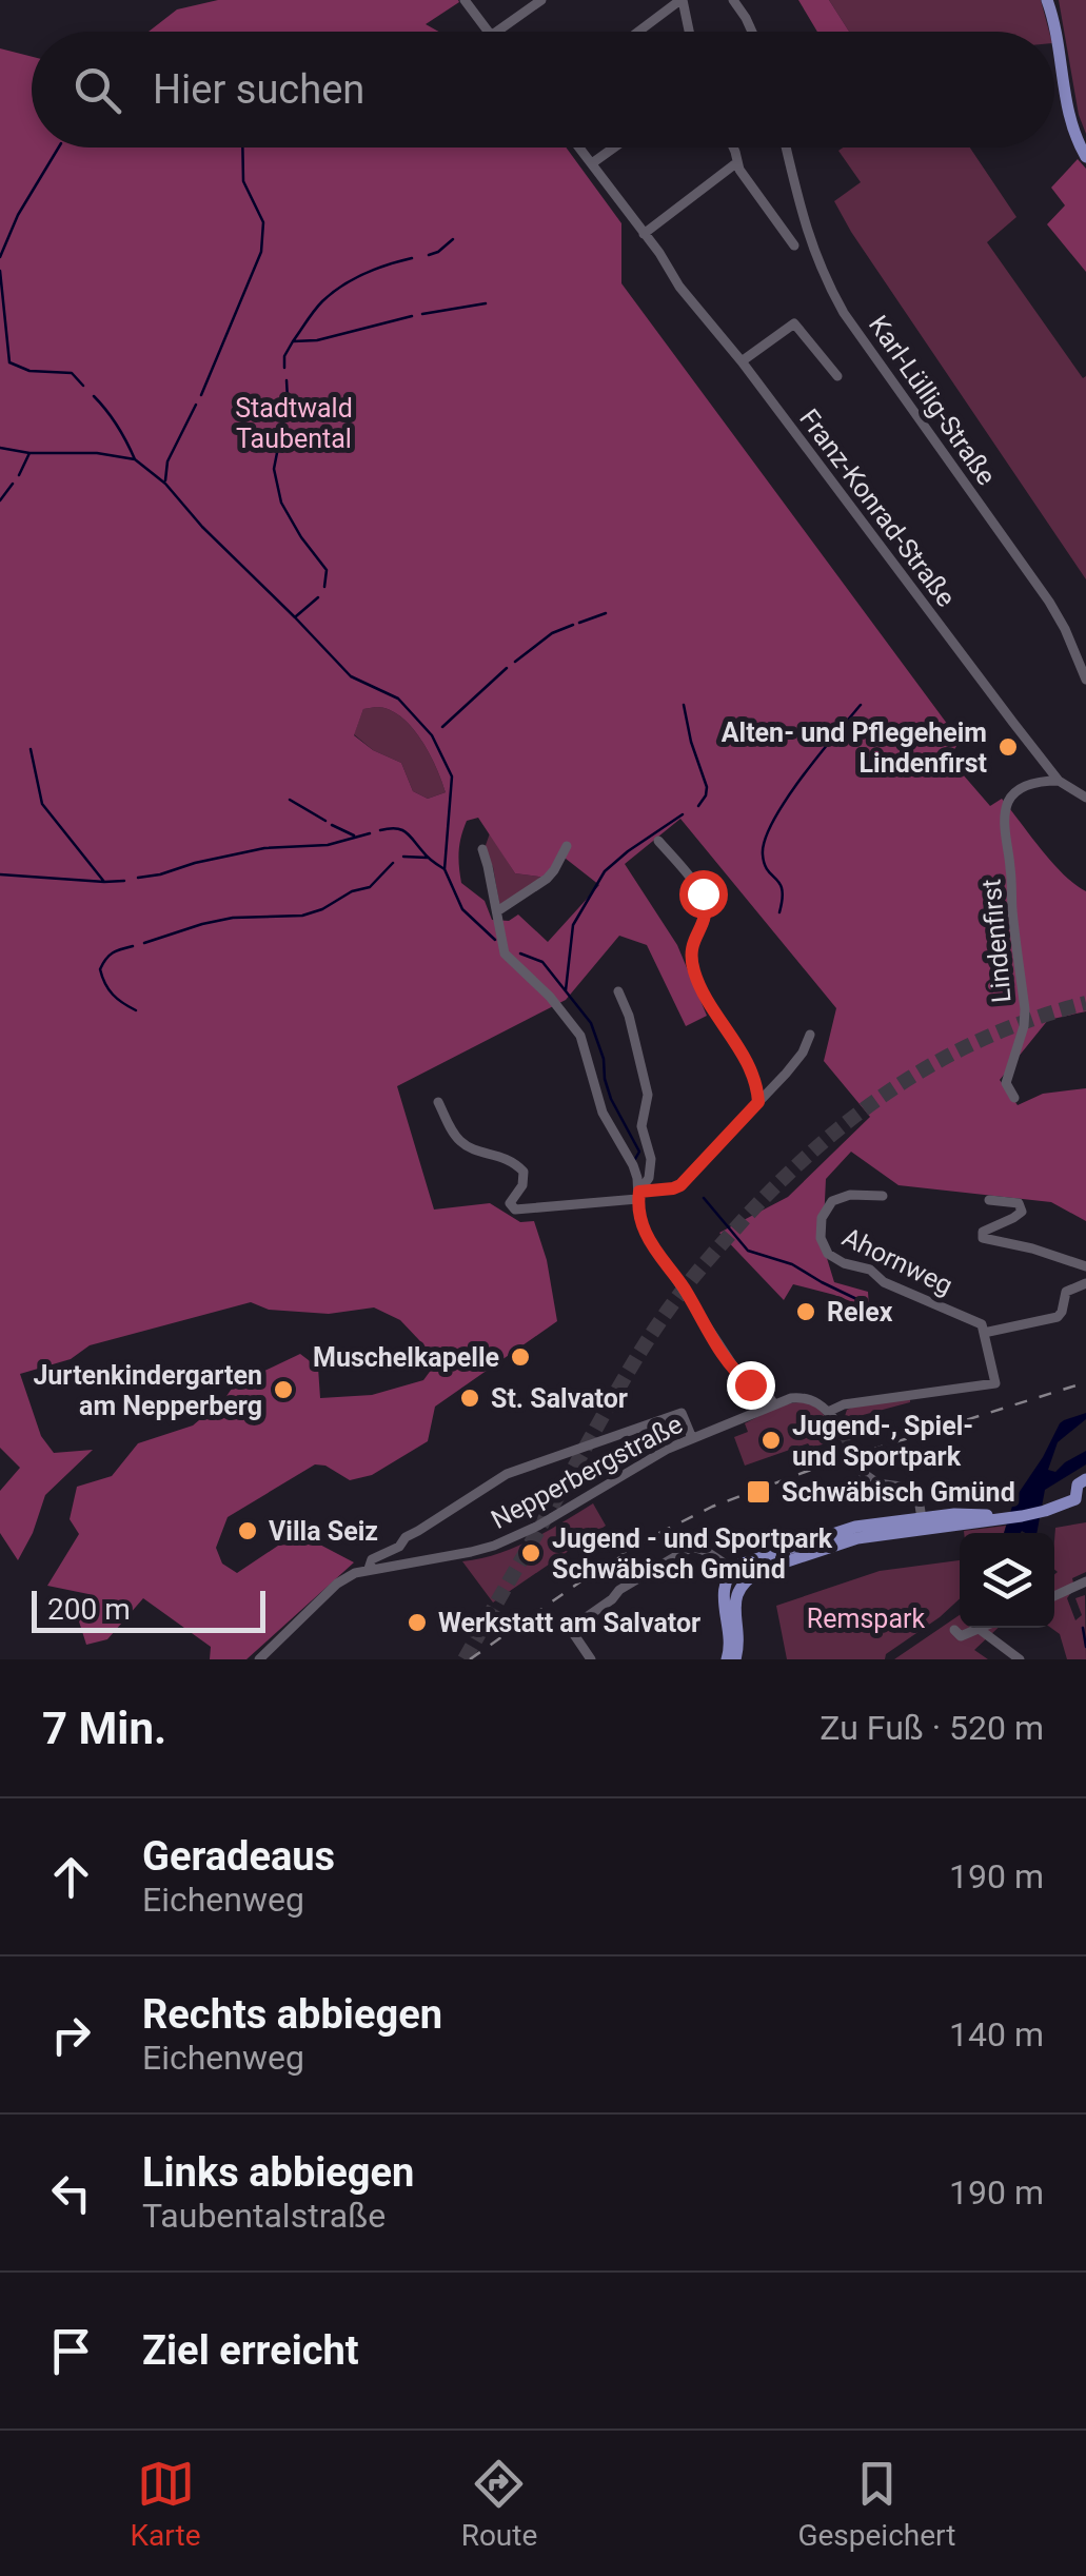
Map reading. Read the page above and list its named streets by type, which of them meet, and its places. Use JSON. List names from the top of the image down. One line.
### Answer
{"streets":{"street":["Karl-Lüllig-Straße","Franz-Konrad-Straße","Lindenfirst","Ahornweg","Nepperbergstraße"]},"crossings":[["Franz-Konrad-Straße","Lindenfirst"]],"parks":["Stadtwald Taubental","Remspark"],"places":{"other":["Alten- und Pflegeheim Lindenfirst","Relex","Muschelkapelle","Jurtenkindergarten am Nepperberg","St. Salvator","Jugend-, Spiel- und Sportpark","Villa Seiz","Jugend - und Sportpark Schwäbisch Gmünd","Werkstatt am Salvator"],"transit":["Schwäbisch Gmünd"]},"scale_bar":"200 m","page":{"search":"Hier suchen","scale":"200 m","heading":["7 Min.","Zu Fuß · 520 m"],"list":[["Geradeaus","Eichenweg","190 m"],["Rechts abbiegen","Eichenweg","140 m"],["Links abbiegen","Taubentalstraße","190 m"],"Ziel erreicht"],"nav":["Karte","Route","Gespeichert"]}}
